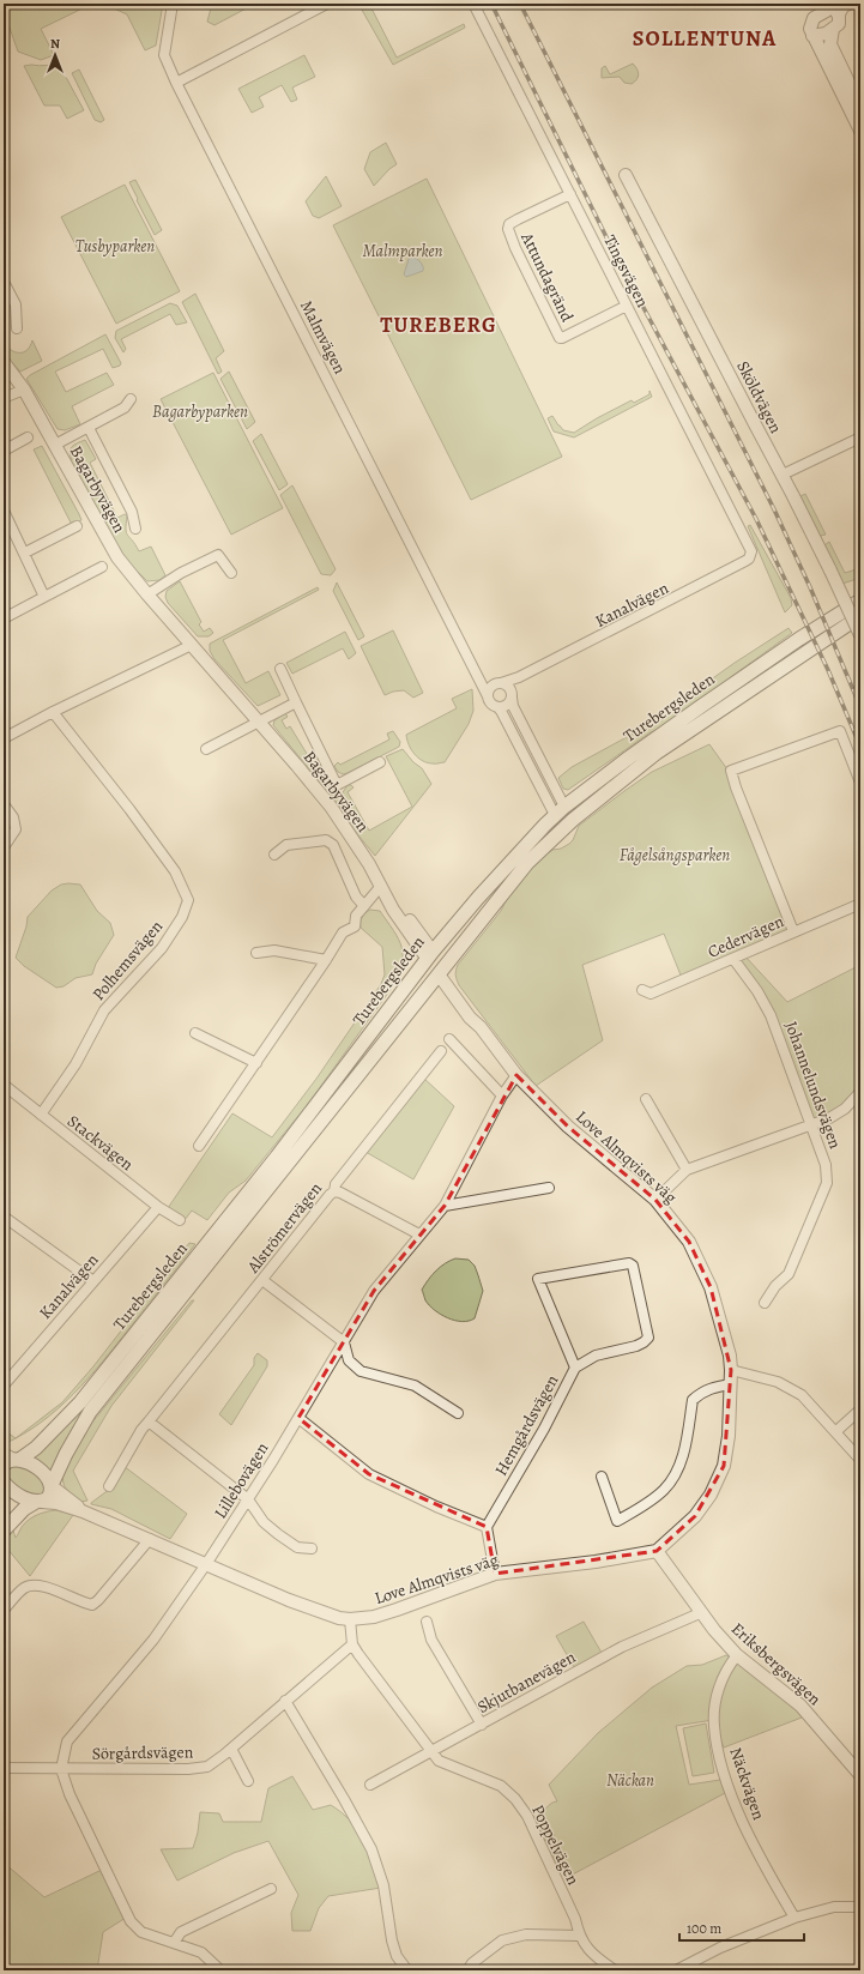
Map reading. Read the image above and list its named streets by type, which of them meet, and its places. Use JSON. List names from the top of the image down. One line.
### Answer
{"streets":{"main road":["Turebergsleden"],"street":["Tingsvägen","Attundagränd","Malmvägen","Sköldvägen","Bagarbyvägen","Kanalvägen","Cedervägen","Polhemsvägen","Johannelundsvägen","Stackvägen","Love Almqvists väg","Alströmervägen","Hemgårdsvägen","Lillebovägen","Eriksbergsvägen","Skjutbanevägen","Sörgårdsvägen","Näckvägen","Poppelvägen"]},"crossings":[["Tingsvägen","Attundagränd"],["Tingsvägen","Kanalvägen"],["Malmvägen","Kanalvägen"],["Bagarbyvägen","Turebergsleden"],["Kanalvägen","Stackvägen"],["Turebergsleden","Love Almqvists väg"],["Cedervägen","Johannelundsvägen"],["Polhemsvägen","Stackvägen"],["Love Almqvists väg","Lillebovägen"],["Love Almqvists väg","Eriksbergsvägen"],["Lillebovägen","Sörgårdsvägen"],["Eriksbergsvägen","Skjutbanevägen"],["Eriksbergsvägen","Näckvägen"],["Skjutbanevägen","Poppelvägen"],["Sörgårdsvägen","Poppelvägen"]],"districts":["SOLLENTUNA","TUREBERG"],"parks":["Tusbyparken","Malmparken","Bagarbyparken","Fågelsångsparken","Näckan"],"scale_bar":"100 m","north":"top"}
